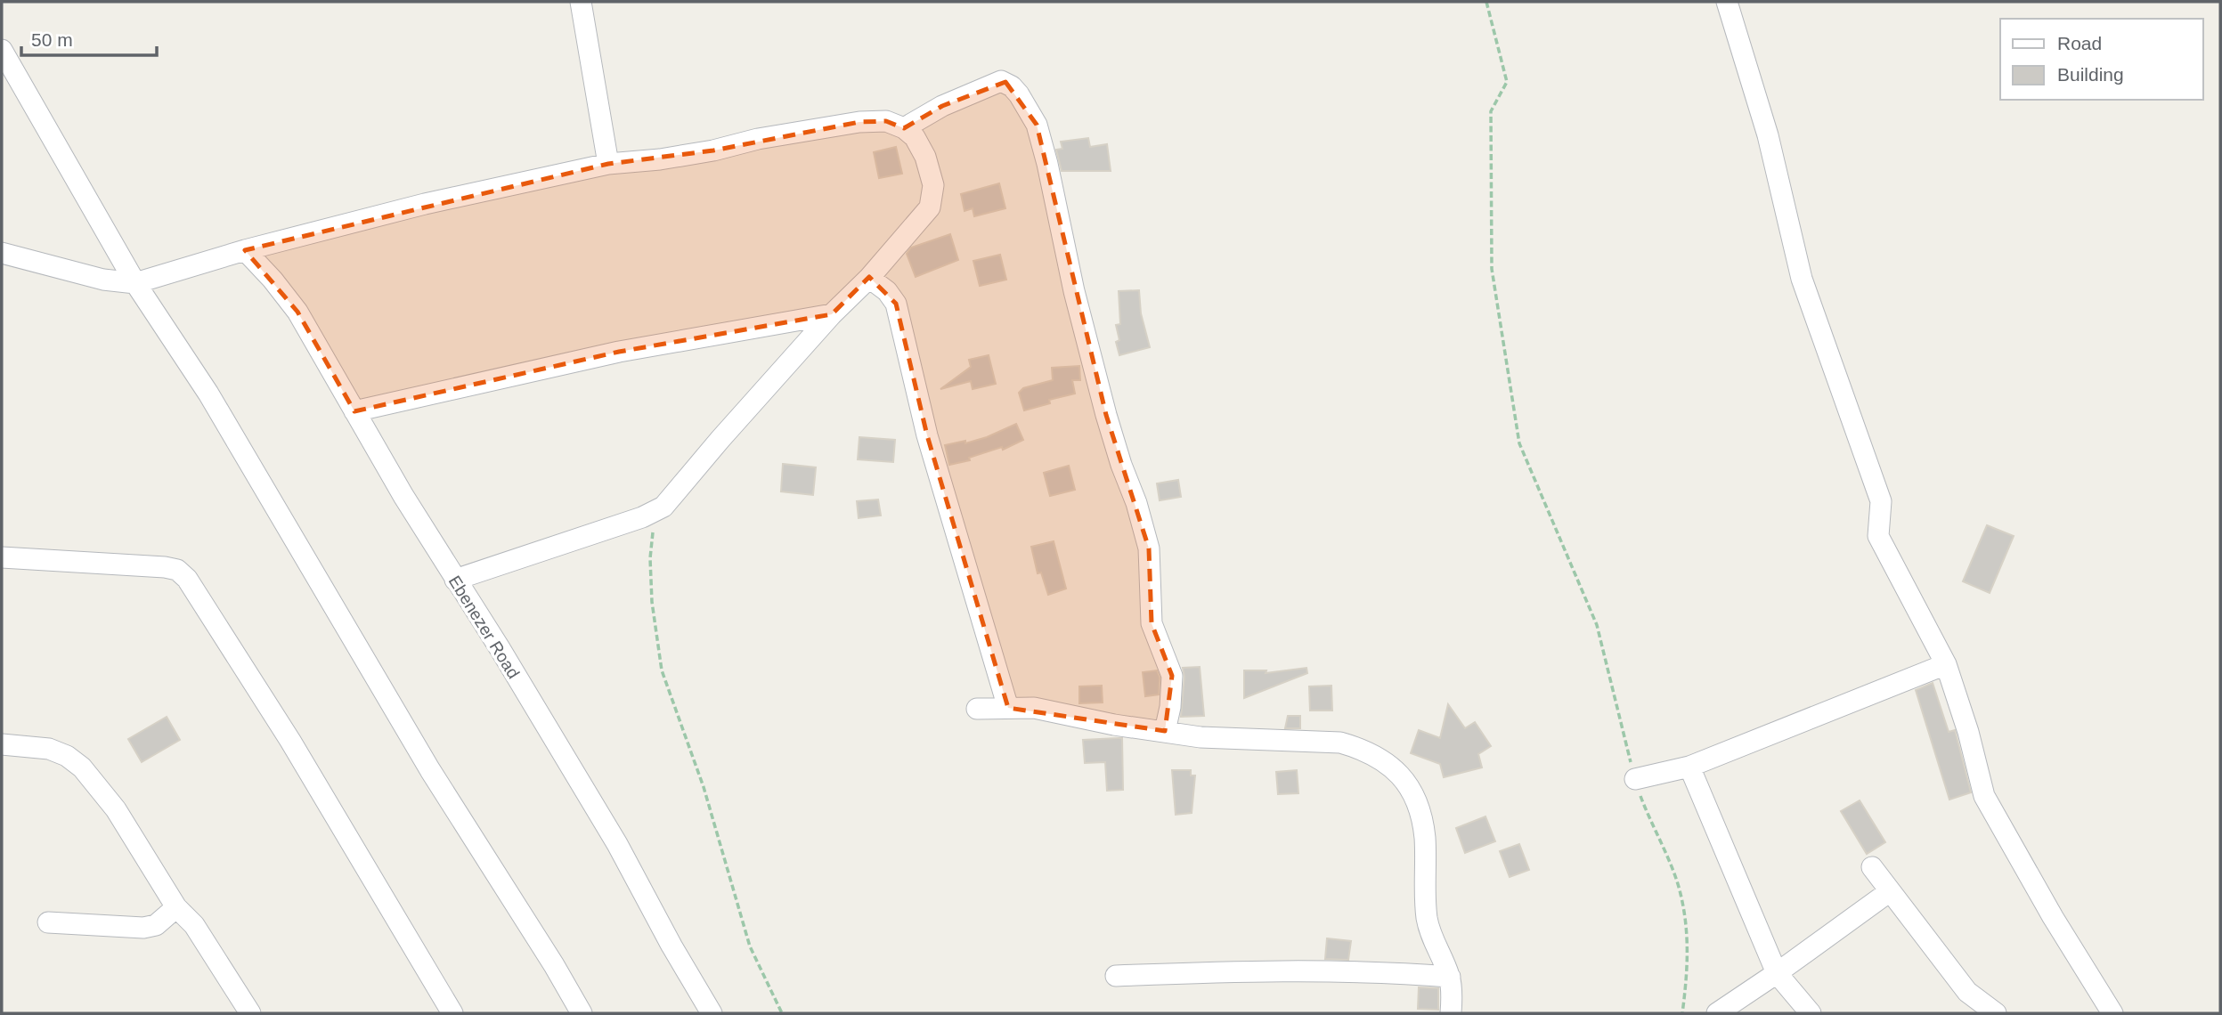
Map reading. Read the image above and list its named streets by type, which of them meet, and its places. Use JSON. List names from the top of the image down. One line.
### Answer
{"streets":{"street":["Ebenezer Road"]},"legend":["Road","Building"],"scale_bar":"50 m"}
